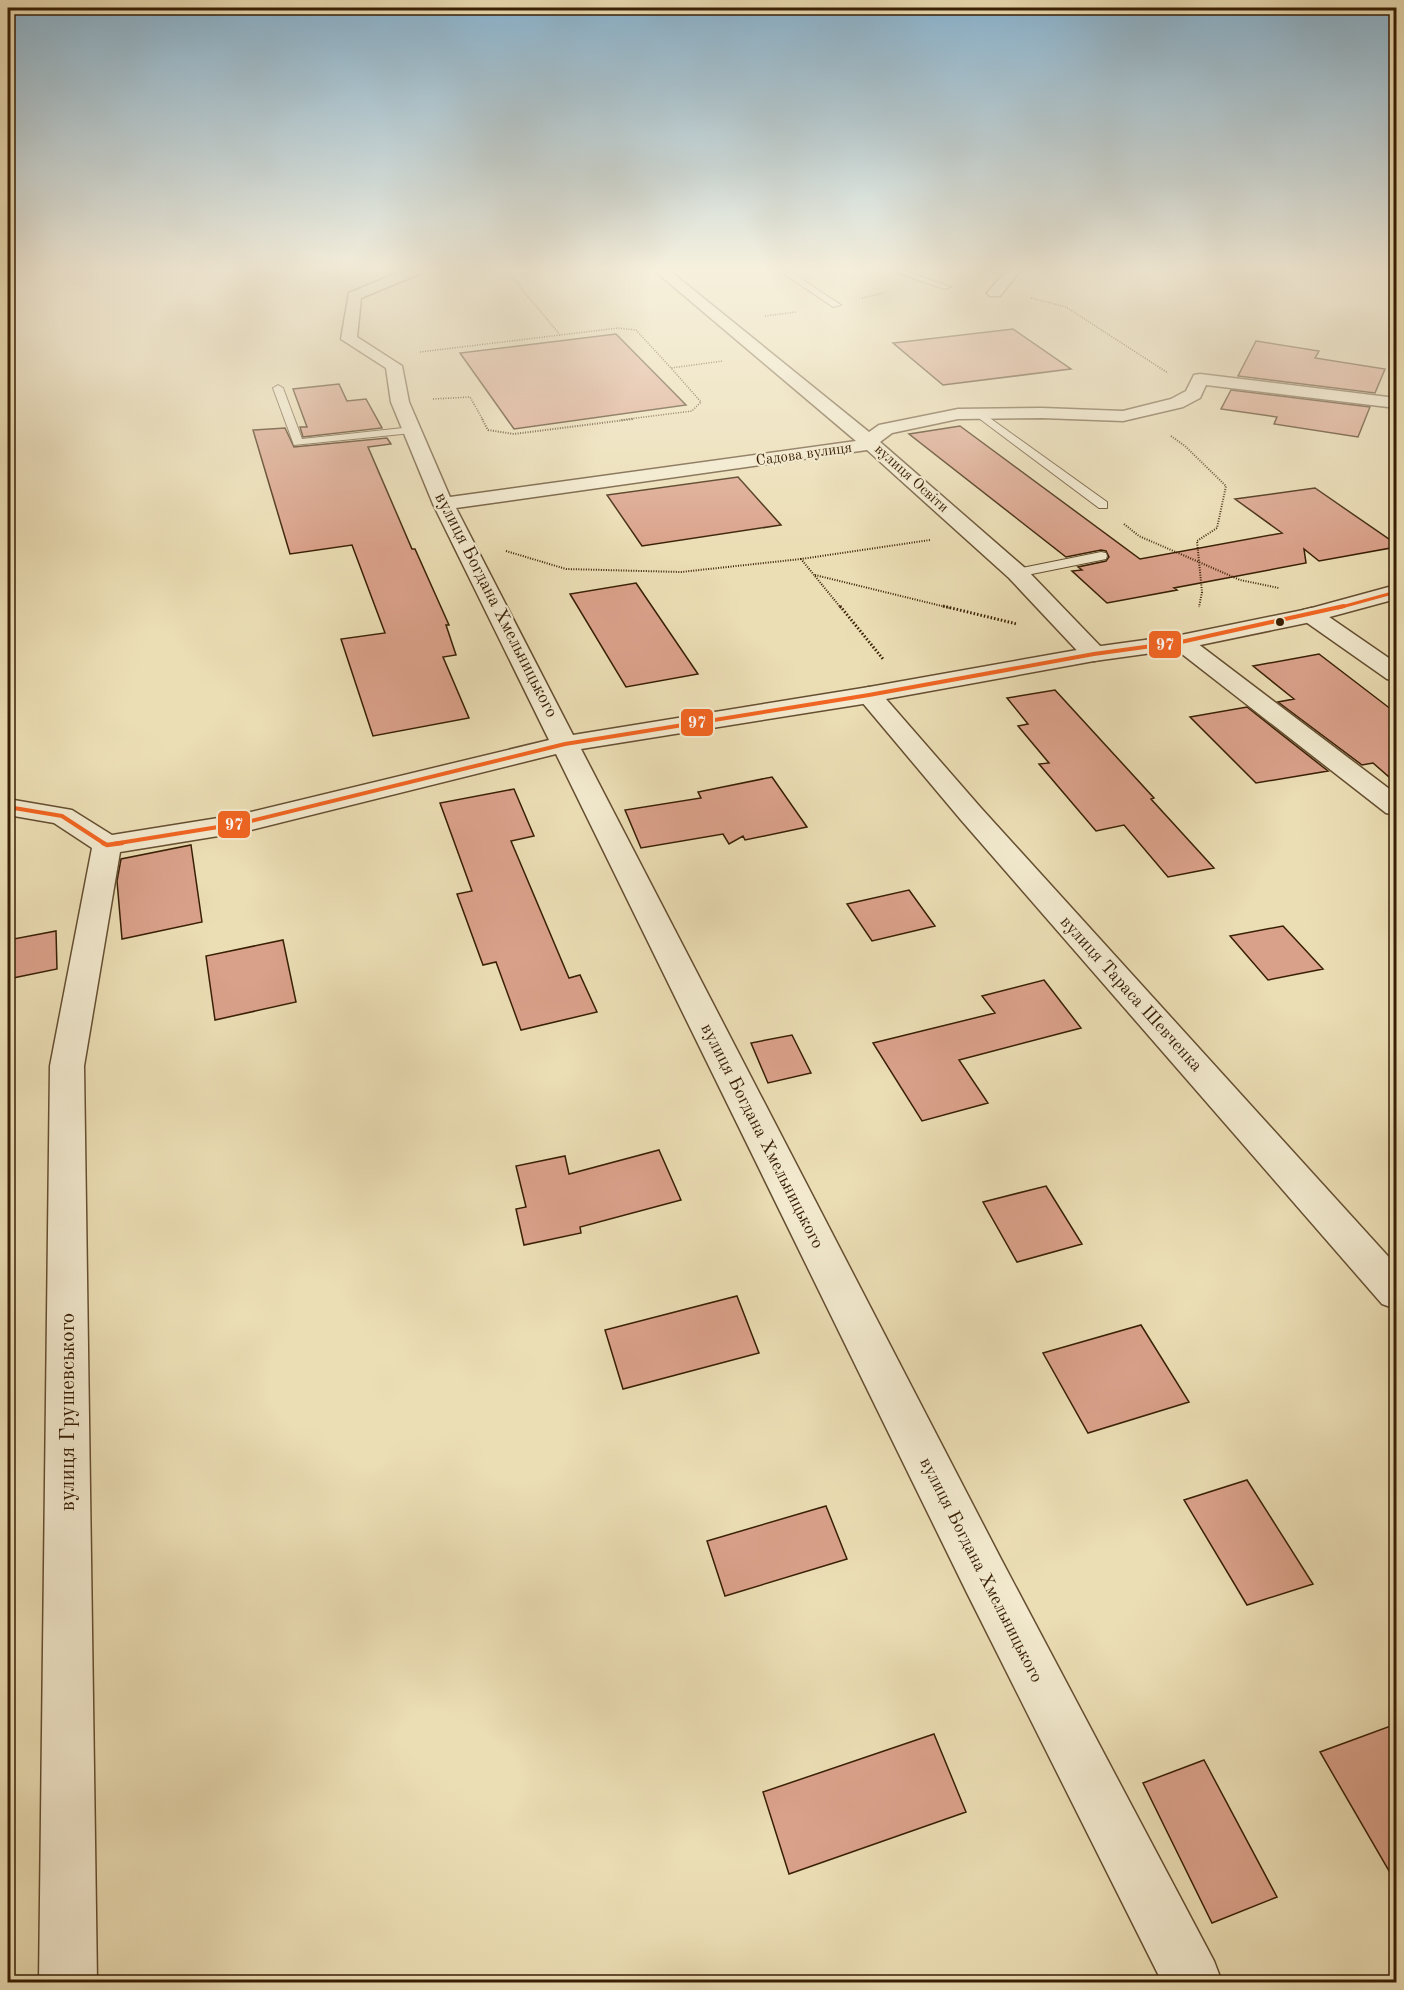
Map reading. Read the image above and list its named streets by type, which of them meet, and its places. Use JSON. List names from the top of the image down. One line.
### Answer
{"streets":{"street":["Садова вулиця","вулиця Освіти","вулиця Богдана Хмельницького","вулиця Тараса Шевченка","вулиця Грушевського"]},"crossings":[["Садова вулиця","вулиця Освіти"],["Садова вулиця","вулиця Богдана Хмельницького"]],"lines":["transit line 97"]}
